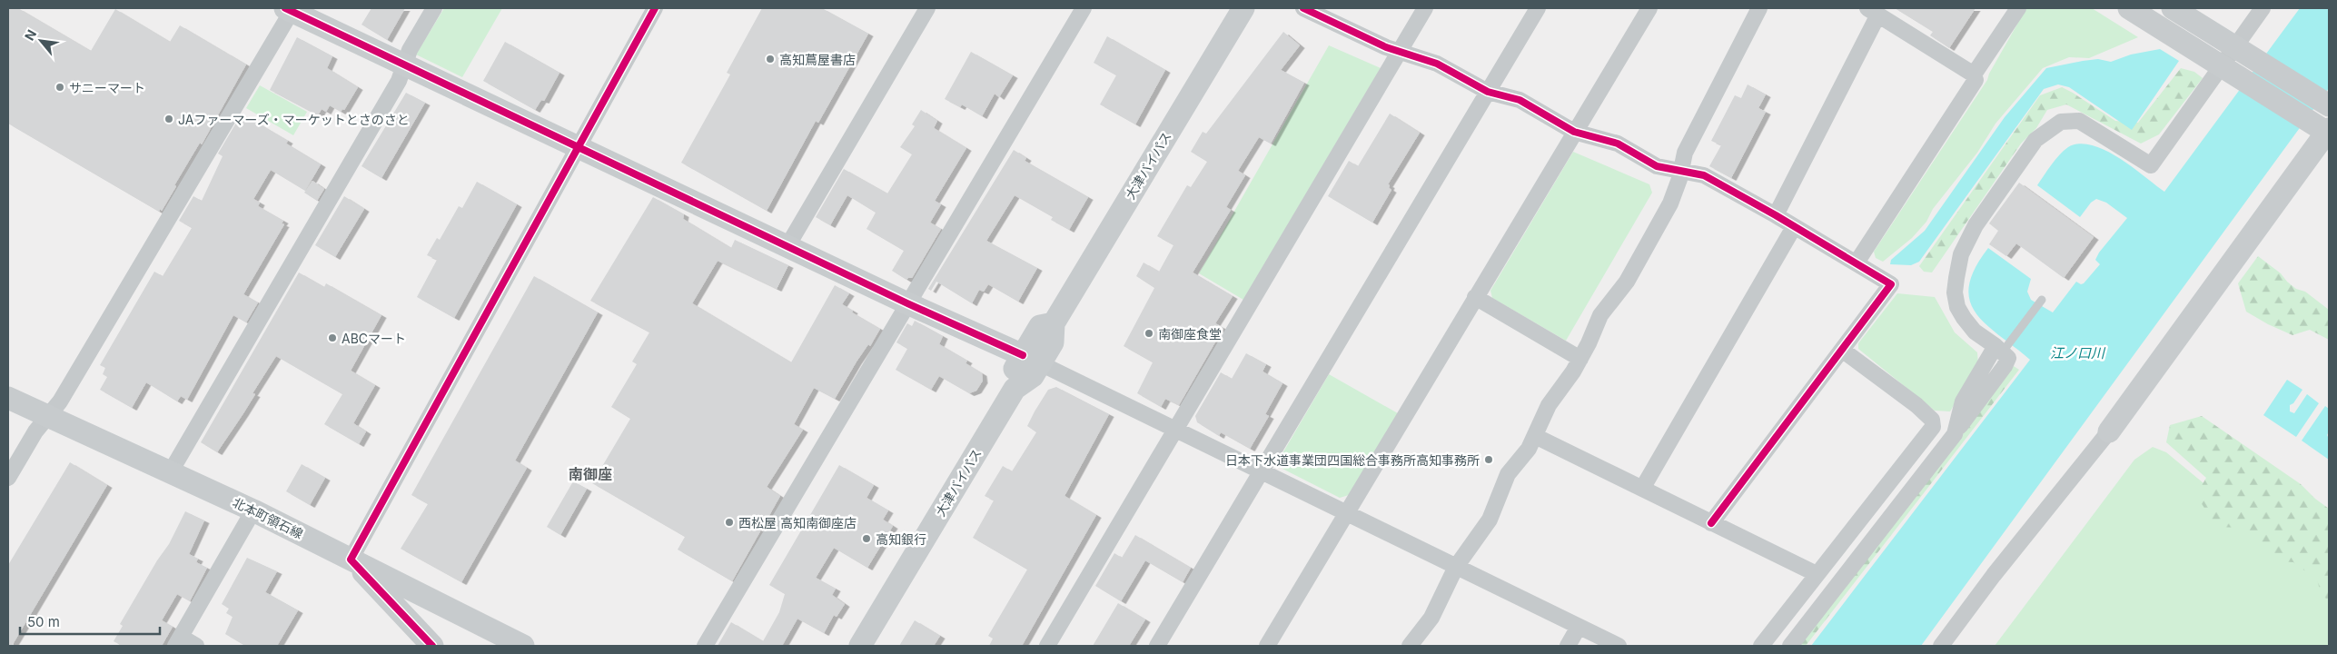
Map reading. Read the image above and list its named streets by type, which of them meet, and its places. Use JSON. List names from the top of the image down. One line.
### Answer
{"streets":{"street":["大津バイパス","北本町領石線"]},"districts":["南御座"],"water":["江ノ口川"],"places":["高知蔦屋書店","サニーマート","JAファーマーズ・マーケットとさのさと","南御座食堂","ABCマート","日本下水道事業団四国総合事務所高知事務所","西松屋 高知南御座店","高知銀行"],"scale_bar":"50 m","north":"top left"}
